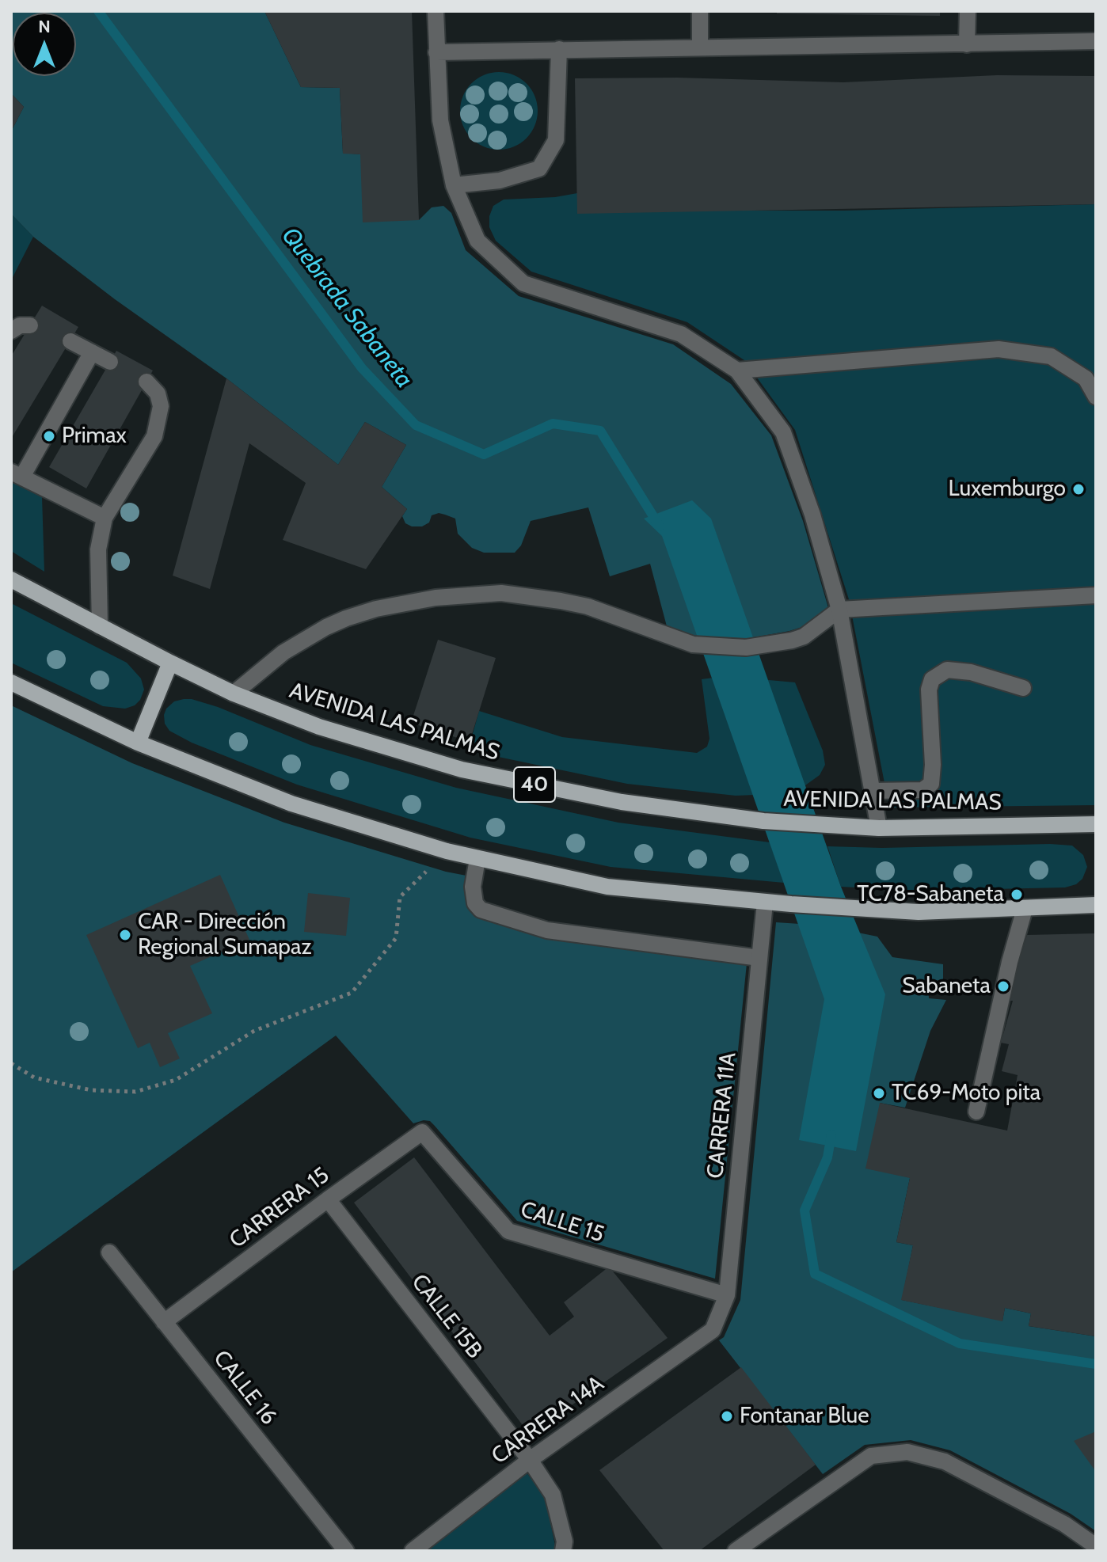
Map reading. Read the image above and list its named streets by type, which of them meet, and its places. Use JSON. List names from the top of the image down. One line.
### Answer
{"streets":{"main road":["AVENIDA LAS PALMAS","40"],"street":["CARRERA 11A","CARRERA 15","CALLE 15","CALLE 15B","CALLE 16","CARRERA 14A"]},"crossings":[["CARRERA 11A","CALLE 15"],["CARRERA 11A","CARRERA 14A"],["CARRERA 15","CALLE 15"],["CARRERA 15","CALLE 15B"],["CARRERA 15","CALLE 16"],["CALLE 15B","CARRERA 14A"]],"water":["Quebrada Sabaneta"],"places":["Primax","Luxemburgo","TC78-Sabaneta","CAR - Dirección Regional Sumapaz","Sabaneta","TC69-Moto pita","Fontanar Blue"],"north":"top"}
